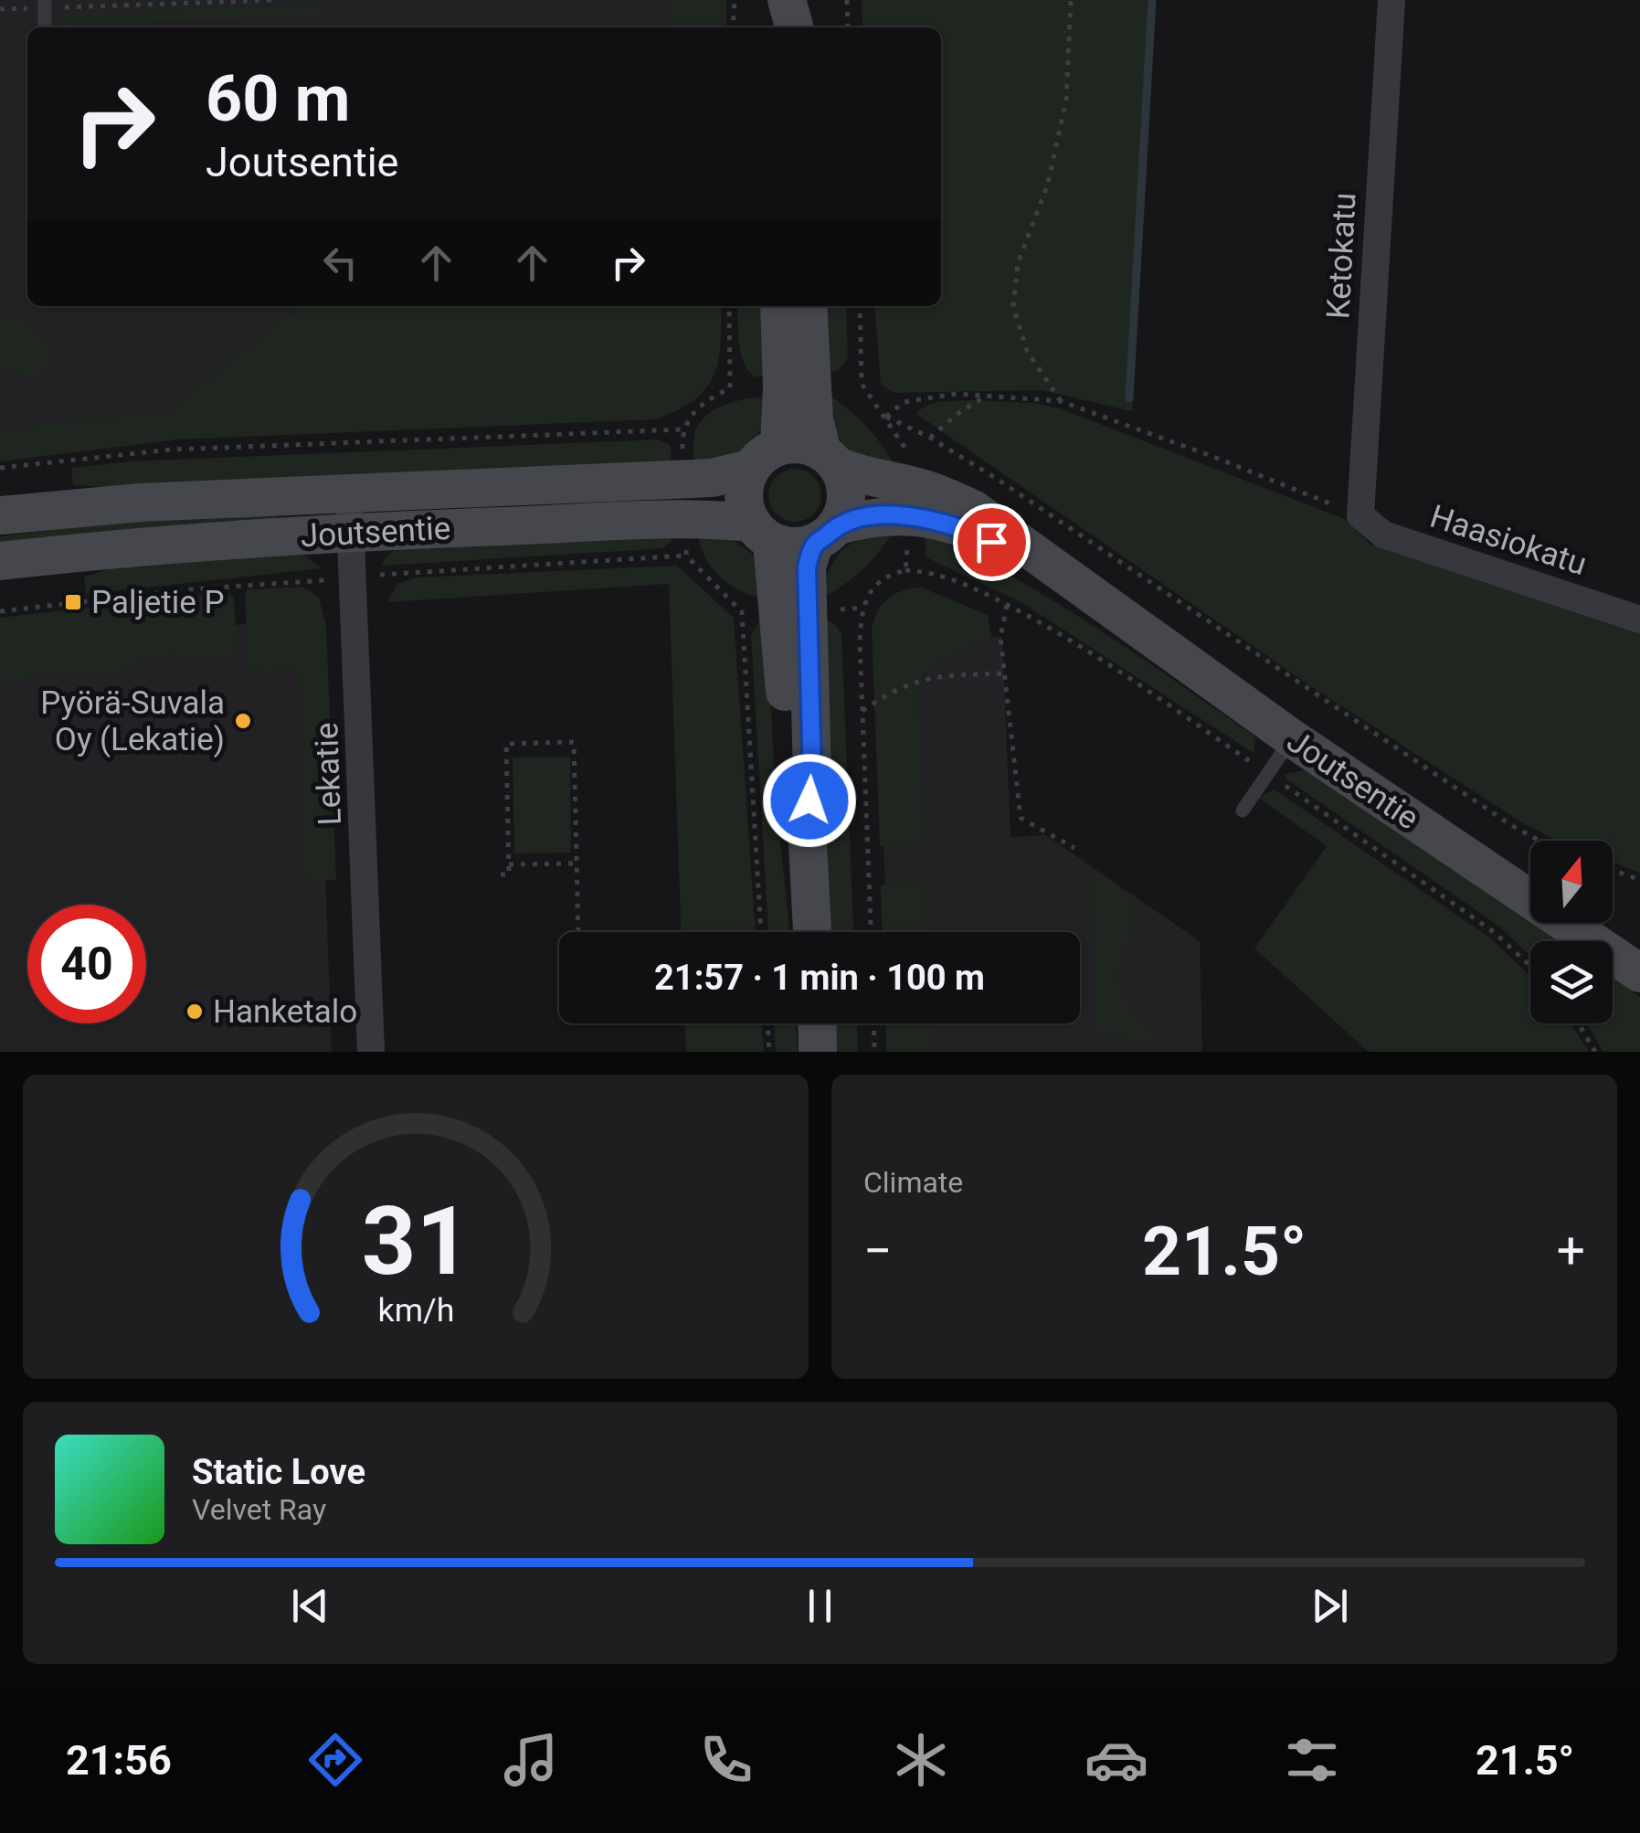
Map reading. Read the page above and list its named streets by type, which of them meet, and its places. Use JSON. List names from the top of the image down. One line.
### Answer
{"streets":{"main road":["Joutsentie"],"street":["Ketokatu","Haasiokatu","Lekatie"]},"crossings":[["Ketokatu","Haasiokatu"],["Joutsentie","Lekatie"]],"places":{"transit":["Paljetie P"],"other":["Pyörä-Suvala Oy (Lekatie)","Hanketalo"]},"north":"top","page":{"turn":["60 m","Joutsentie"],"limit":"40","trip":"21:57 · 1 min · 100 m","tile":"Climate","heat":["−","21.5°","+"],"song":["Static Love","Velvet Ray"],"tabs":["21:56","21.5°"],"gauge":["31","km/h"]}}
